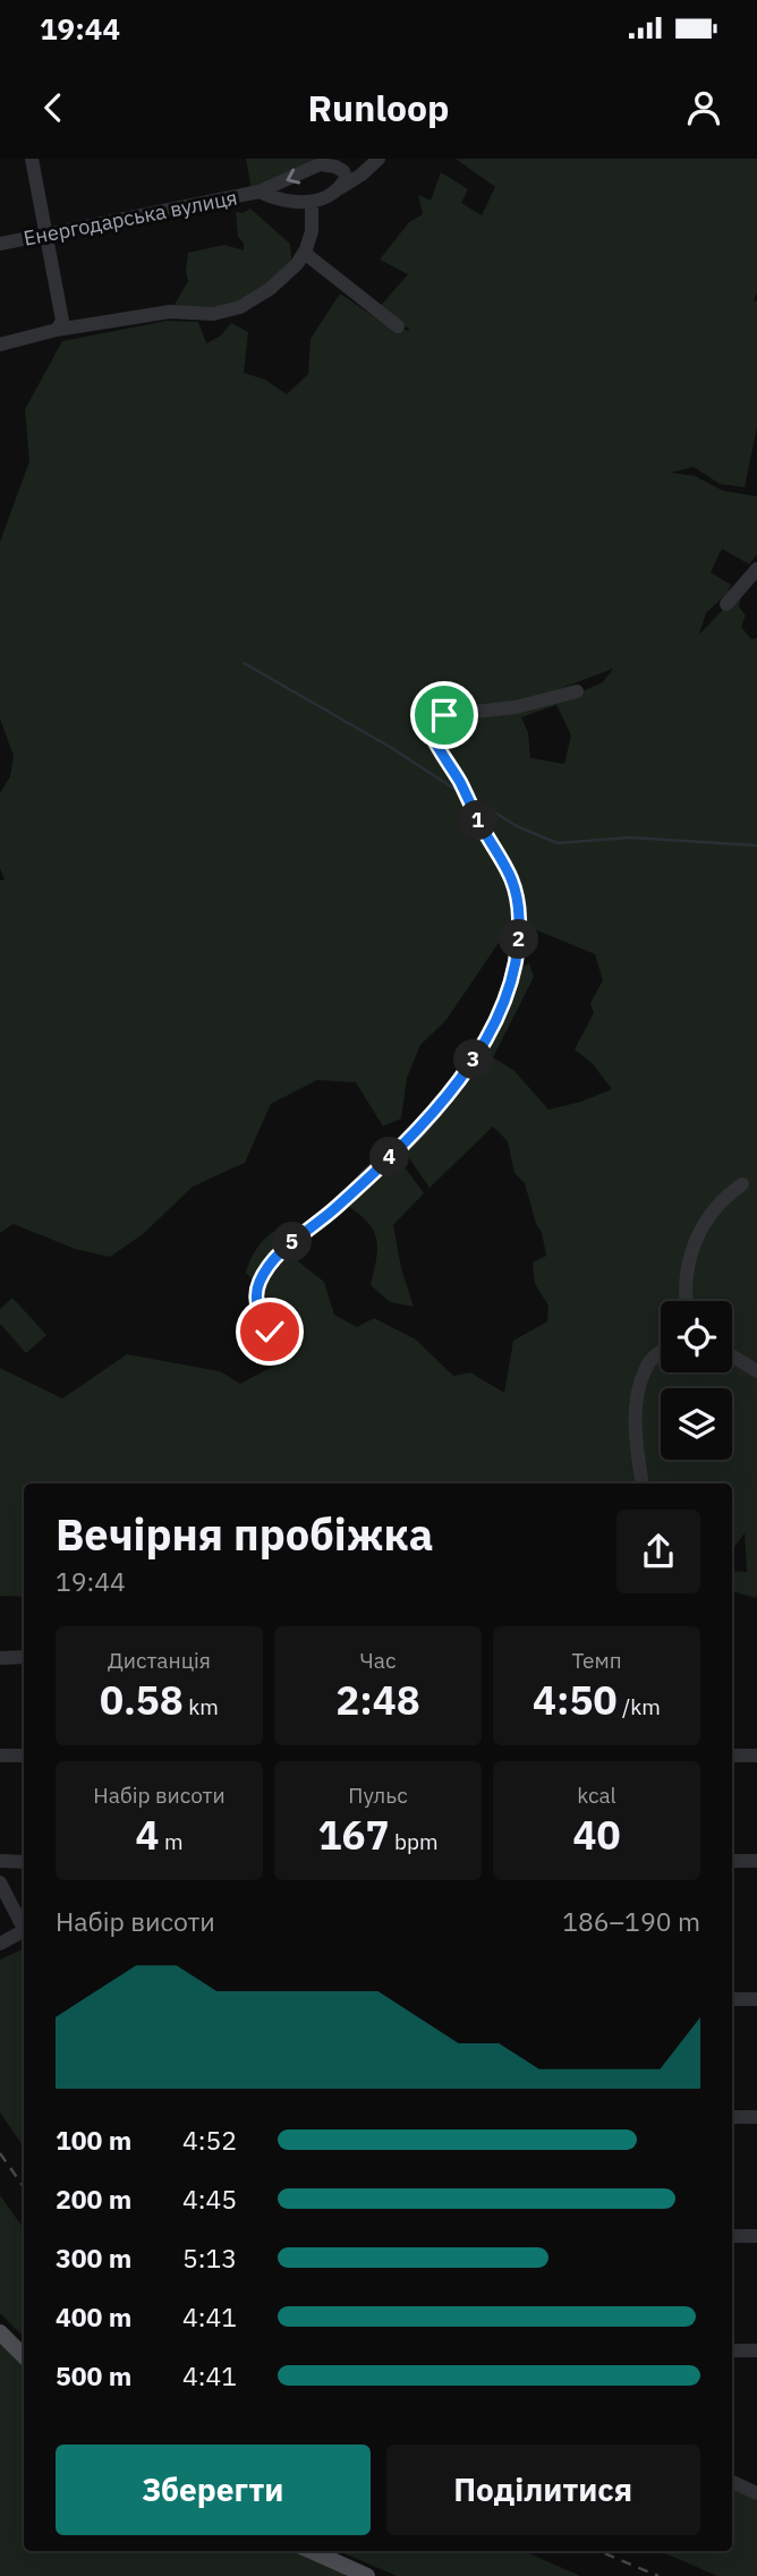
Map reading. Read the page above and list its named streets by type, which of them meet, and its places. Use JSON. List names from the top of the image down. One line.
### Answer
{"streets":{"street":["Енергодарська вулиця"]},"page":{"status":"19:44","header":"Runloop","pins":["1","2","3","4","5"],"heading":["Вечірня пробіжка","19:44"],"stats":[["Дистанція","0.58 km"],["Час","2:48"],["Темп","4:50 /km"],["Набір висоти","4 m"],["Пульс","167 bpm"],["kcal","40"]],"chart":["Набір висоти","186–190 m"],"list":[{"name":"100 m","note":"4:52"},{"name":"200 m","note":"4:45"},{"name":"300 m","note":"5:13"},{"name":"400 m","note":"4:41"},{"name":"500 m","note":"4:41"}],"buttons":["Зберегти","Поділитися"]}}
